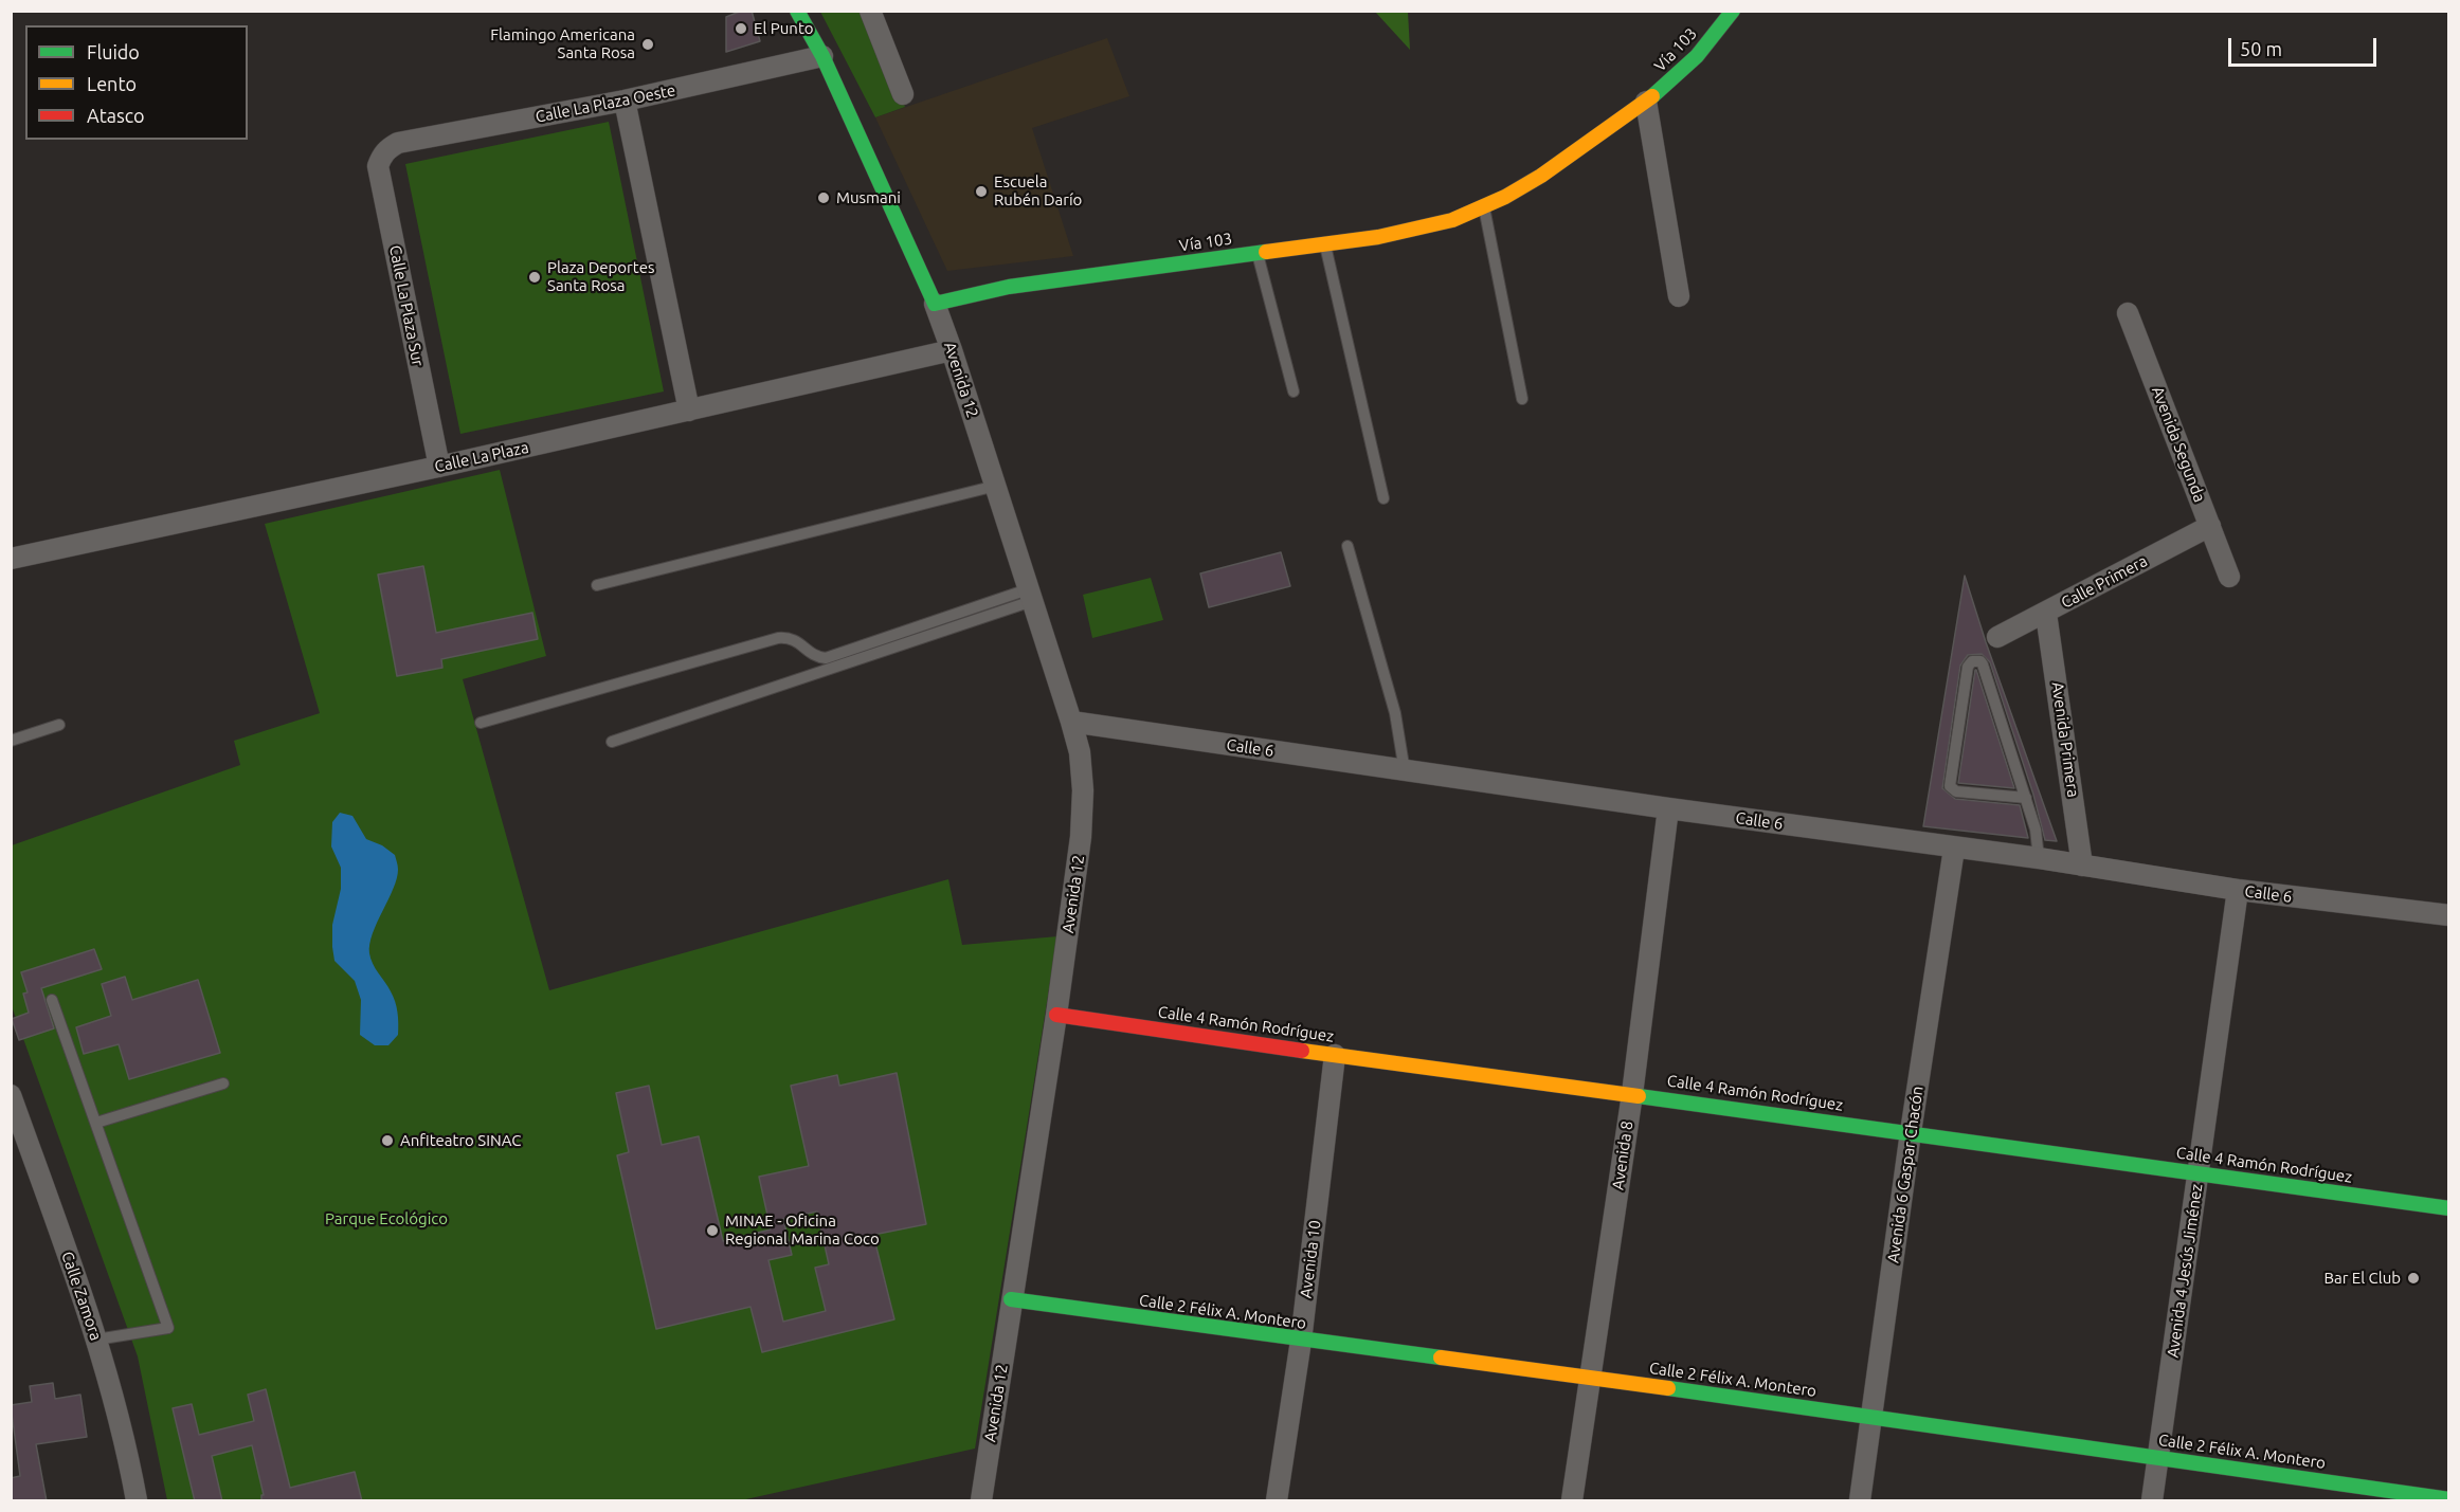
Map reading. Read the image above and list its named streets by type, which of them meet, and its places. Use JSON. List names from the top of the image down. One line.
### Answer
{"streets":{"street":["Vía 103","Calle La Plaza Oeste","Calle La Plaza Sur","Avenida 12","Avenida Segunda","Calle La Plaza","Calle Primera","Avenida Primera","Calle 6","Calle 4 Ramón Rodríguez","Avenida 8","Avenida 6 Gaspar Chacón","Avenida 10","Avenida 4 Jesús Jiménez","Calle Zamora","Calle 2 Félix A. Montero"]},"crossings":[["Vía 103","Avenida 12"],["Calle La Plaza Oeste","Calle La Plaza Sur"],["Calle La Plaza Sur","Calle La Plaza"],["Avenida 12","Calle La Plaza"],["Avenida 12","Calle 6"],["Avenida 12","Calle 4 Ramón Rodríguez"],["Avenida 12","Calle 2 Félix A. Montero"],["Avenida Segunda","Calle Primera"],["Calle Primera","Avenida Primera"],["Avenida Primera","Calle 6"],["Calle 6","Avenida 8"],["Calle 6","Avenida 6 Gaspar Chacón"],["Calle 6","Avenida 4 Jesús Jiménez"],["Calle 4 Ramón Rodríguez","Avenida 8"],["Calle 4 Ramón Rodríguez","Avenida 6 Gaspar Chacón"],["Calle 4 Ramón Rodríguez","Avenida 10"],["Calle 4 Ramón Rodríguez","Avenida 4 Jesús Jiménez"],["Avenida 8","Calle 2 Félix A. Montero"],["Avenida 6 Gaspar Chacón","Calle 2 Félix A. Montero"],["Avenida 10","Calle 2 Félix A. Montero"],["Avenida 4 Jesús Jiménez","Calle 2 Félix A. Montero"]],"parks":["Parque Ecológico"],"places":["El Punto","Flamingo Americana Santa Rosa","Escuela Rubén Darío","Musmani","Plaza Deportes Santa Rosa","Anfiteatro SINAC","MINAE - Oficina Regional Marina Coco","Bar El Club"],"legend":["Fluido","Lento","Atasco"],"scale_bar":"50 m"}
